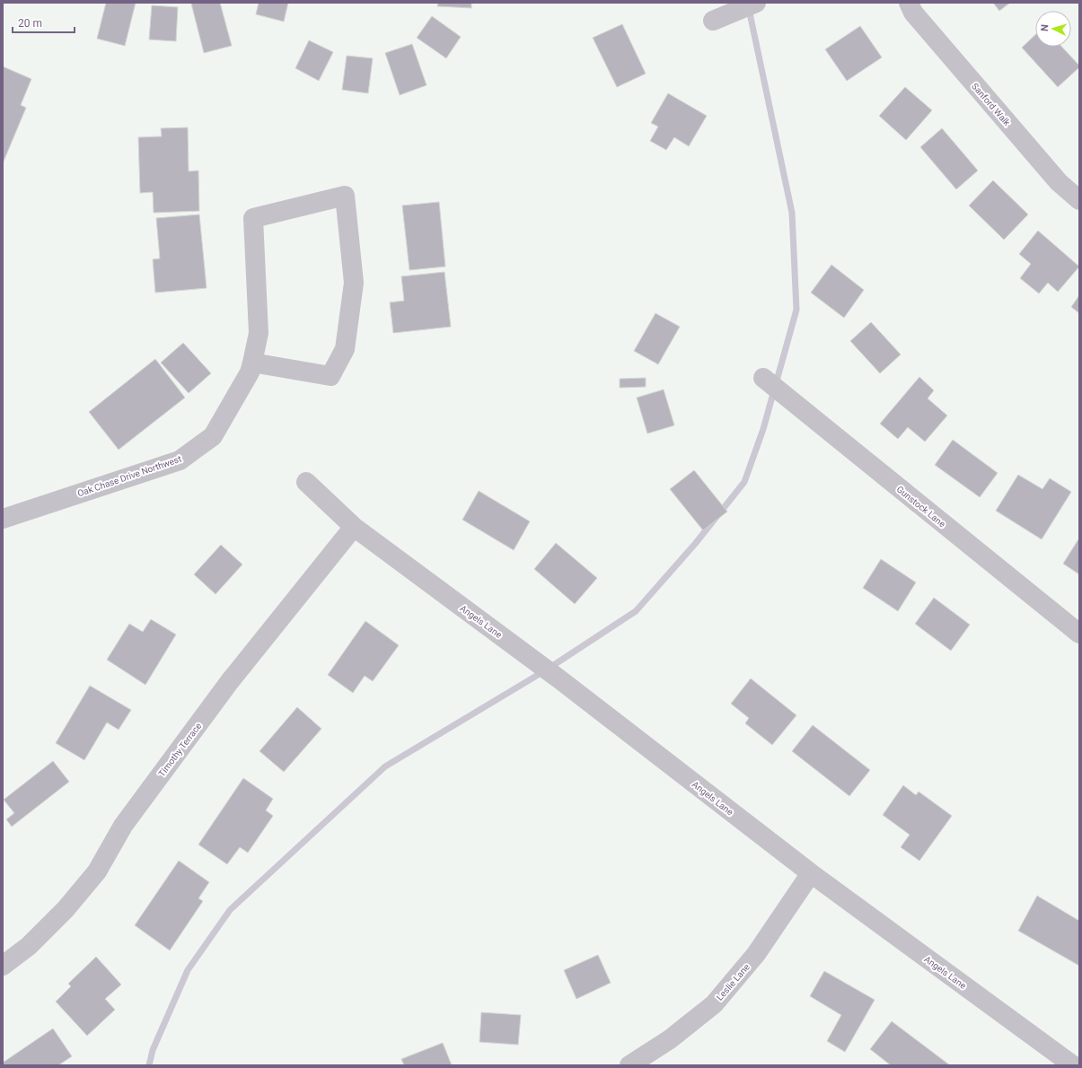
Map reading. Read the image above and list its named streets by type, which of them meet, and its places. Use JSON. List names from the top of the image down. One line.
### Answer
{"streets":{"street":["Sanford Walk","Oak Chase Drive Northwest","Gunstock Lane","Angels Lane","Timothy Terrace","Leslie Lane"]},"crossings":[["Angels Lane","Timothy Terrace"],["Angels Lane","Leslie Lane"]],"scale_bar":"20 m","north":"left"}
